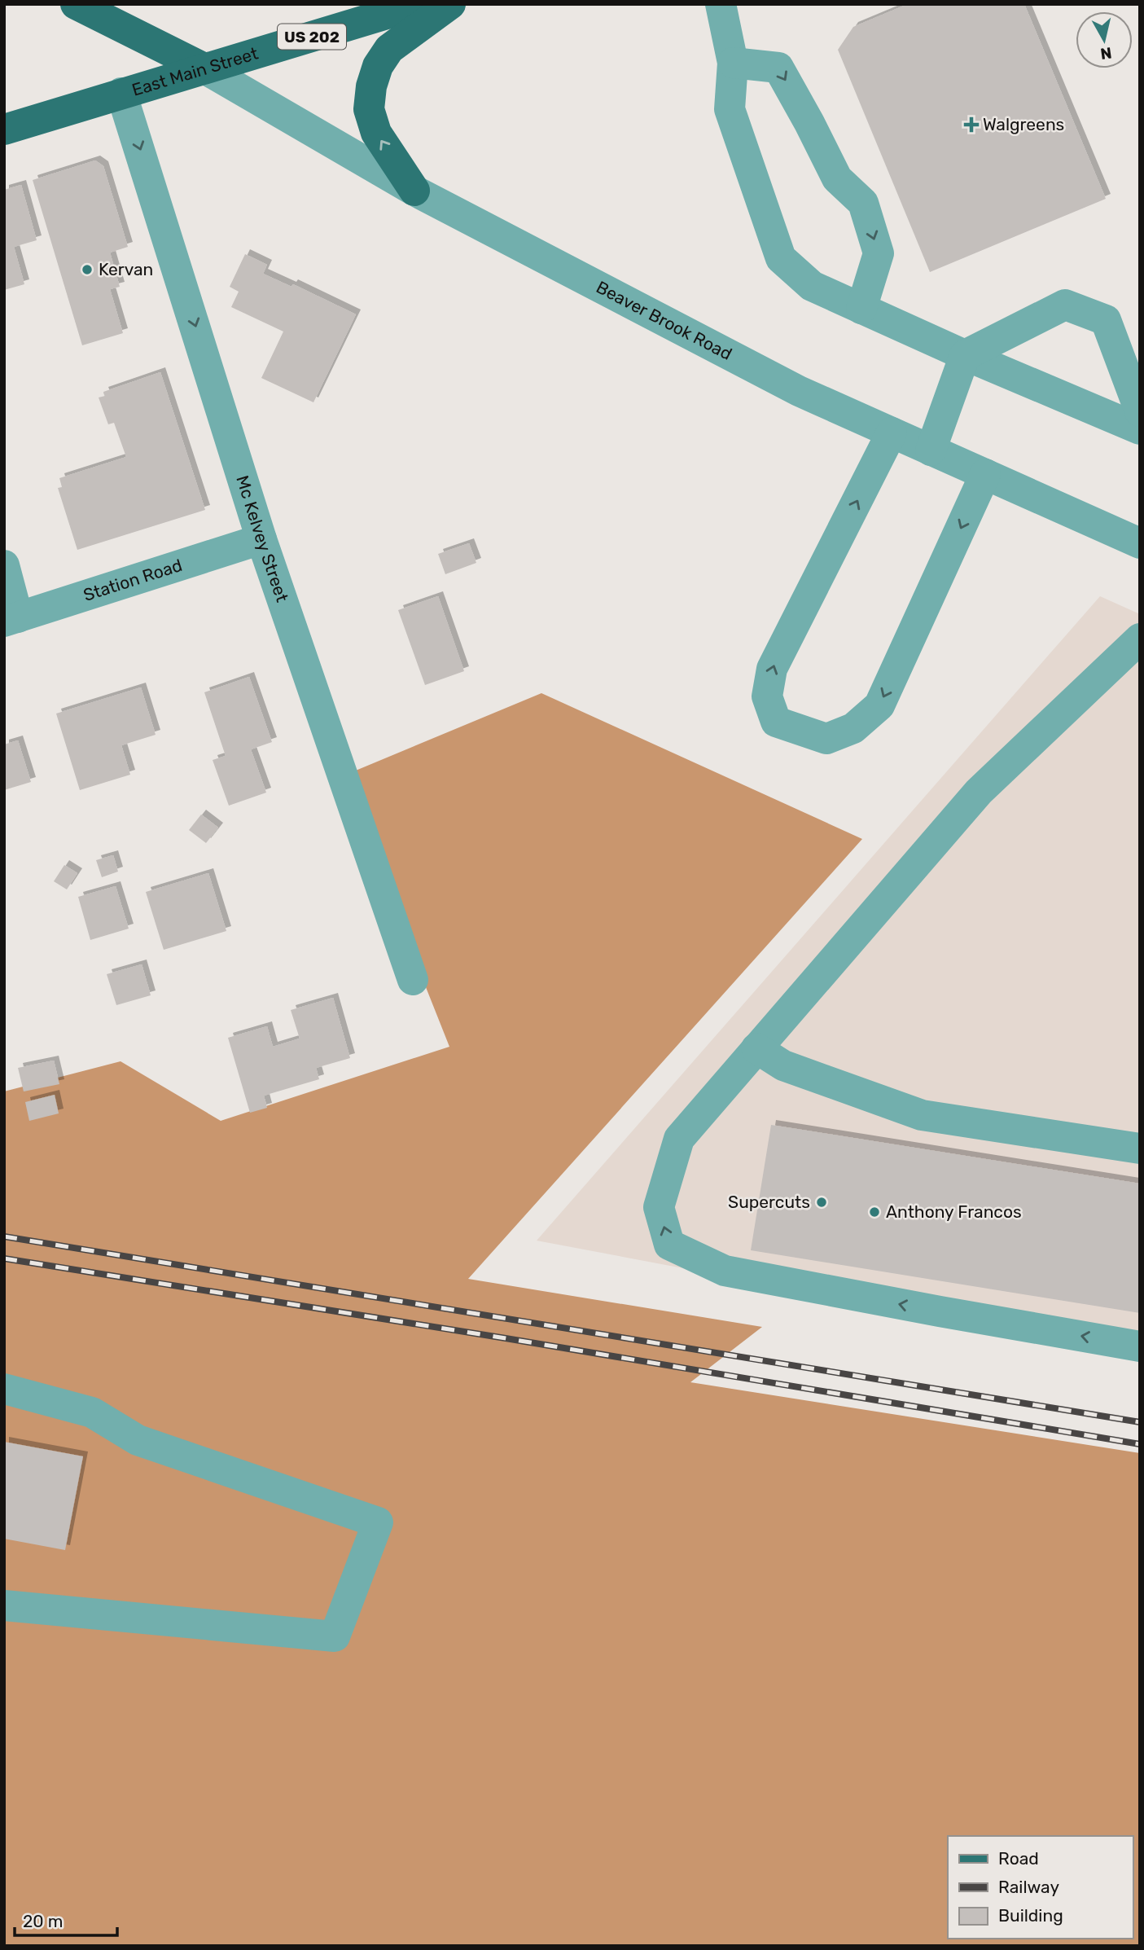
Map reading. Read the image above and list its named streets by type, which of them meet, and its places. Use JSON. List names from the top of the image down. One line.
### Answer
{"streets":{"main road":["US 202","East Main Street"],"street":["Beaver Brook Road","Mc Kelvey Street","Station Road"]},"crossings":[["East Main Street","Beaver Brook Road"],["East Main Street","Mc Kelvey Street"],["Mc Kelvey Street","Station Road"]],"one_way":["Mc Kelvey Street"],"places":{"health":["Walgreens"],"other":["Kervan","Supercuts","Anthony Francos"]},"legend":["Road","Railway","Building"],"scale_bar":"20 m","north":"bottom"}
